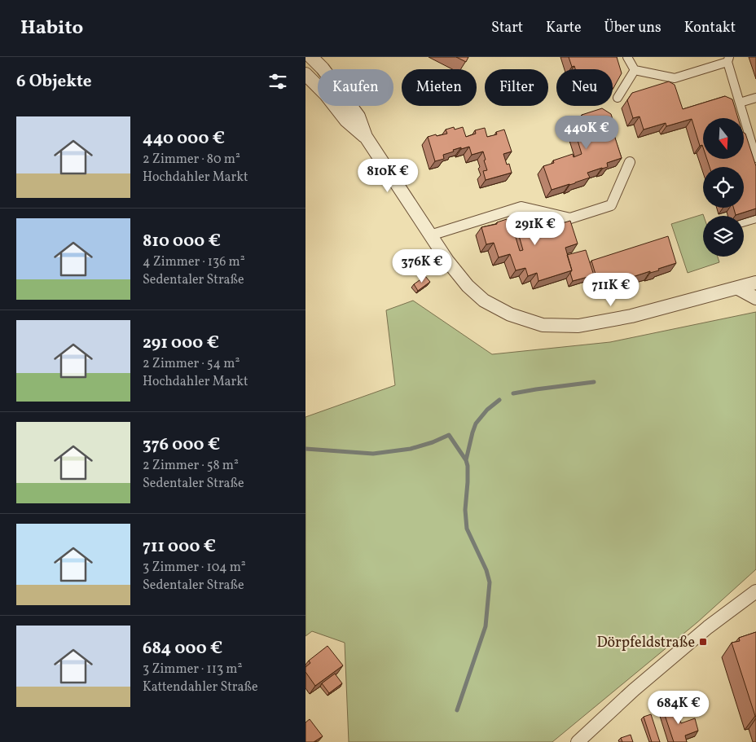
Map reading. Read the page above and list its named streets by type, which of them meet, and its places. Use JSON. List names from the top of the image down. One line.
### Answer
{"places":{"transit":["Dörpfeldstraße"]},"north":"bottom","page":{"header":"Habito","nav":["Start","Karte","Über uns","Kontakt"],"heading":"6 Objekte","chip":["Kaufen","Mieten","Filter","Neu"],"list":[{"name":"440 000 €","note":"2 Zimmer · 80 m² · Hochdahler Markt"},{"name":"810 000 €","note":"4 Zimmer · 136 m² · Sedentaler Straße"},{"name":"291 000 €","note":"2 Zimmer · 54 m² · Hochdahler Markt"},{"name":"376 000 €","note":"2 Zimmer · 58 m² · Sedentaler Straße"},{"name":"711 000 €","note":"3 Zimmer · 104 m² · Sedentaler Straße"},{"name":"684 000 €","note":"3 Zimmer · 113 m² · Kattendahler Straße"}],"price":["440K €","810K €","291K €","376K €","711K €","684K €"]}}
